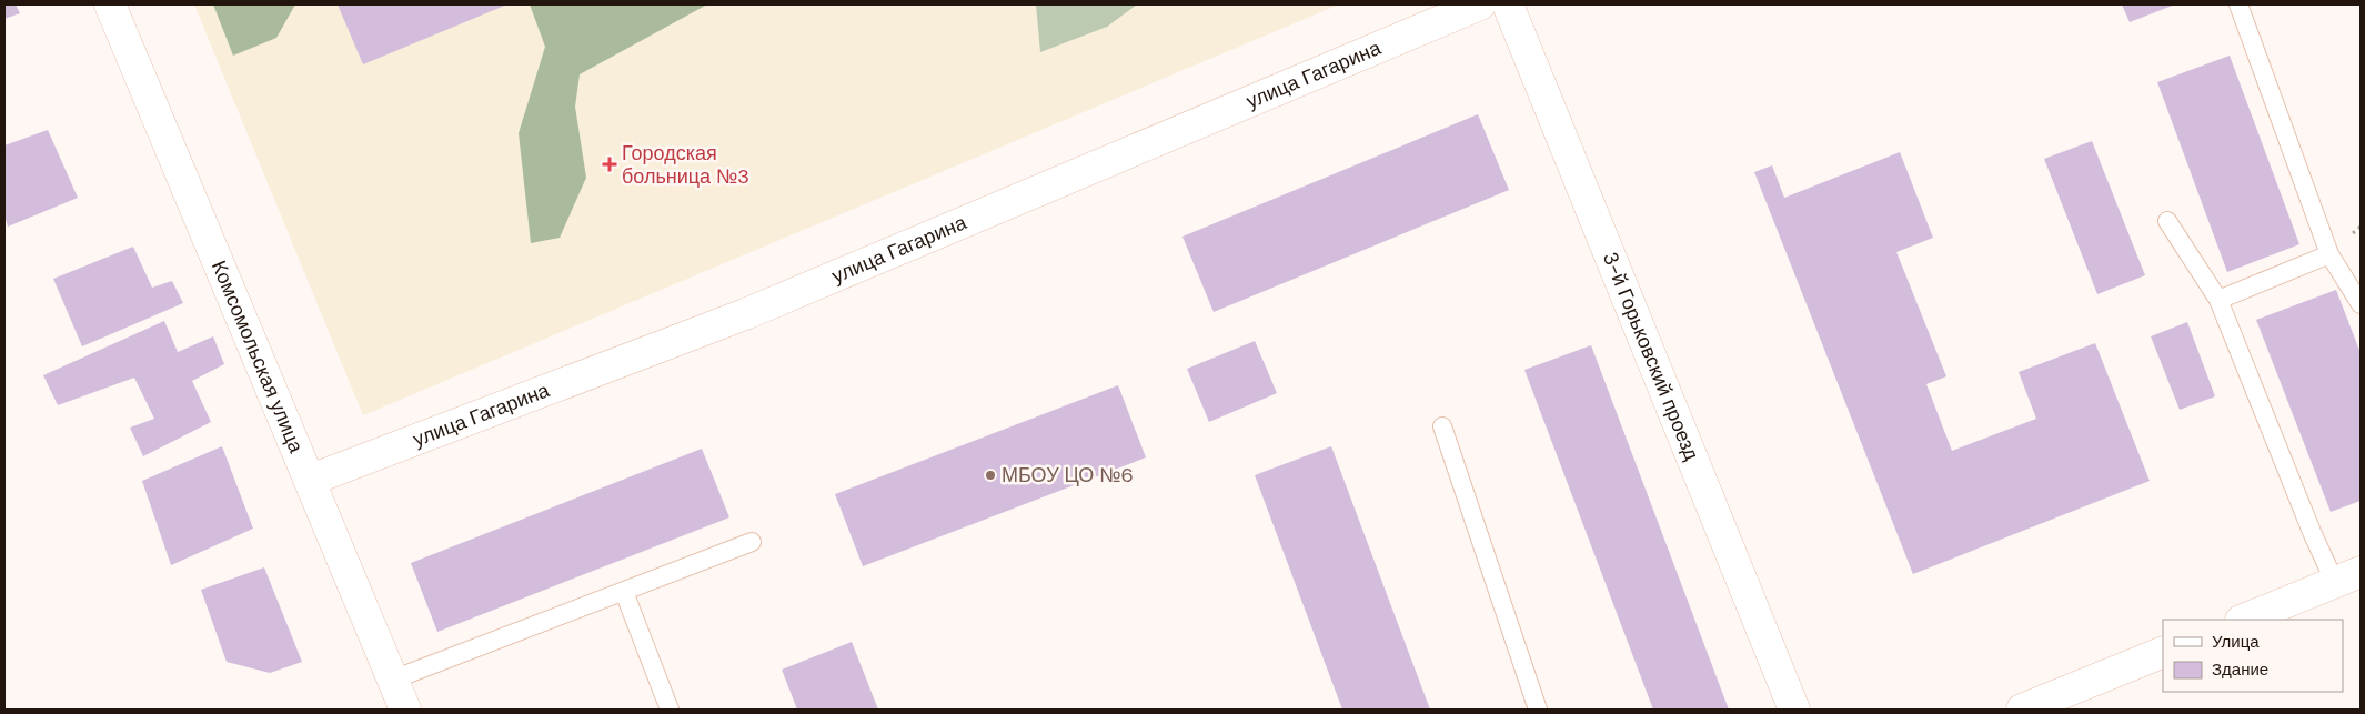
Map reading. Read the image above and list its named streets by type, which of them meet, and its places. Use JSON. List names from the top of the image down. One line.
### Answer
{"streets":{"street":["улица Гагарина","Комсомольская улица","3-й Горьковский проезд"]},"crossings":[["улица Гагарина","Комсомольская улица"]],"places":{"health":["Городская больница №3"],"other":["МБОУ ЦО №6"]},"legend":["Улица","Здание"]}
